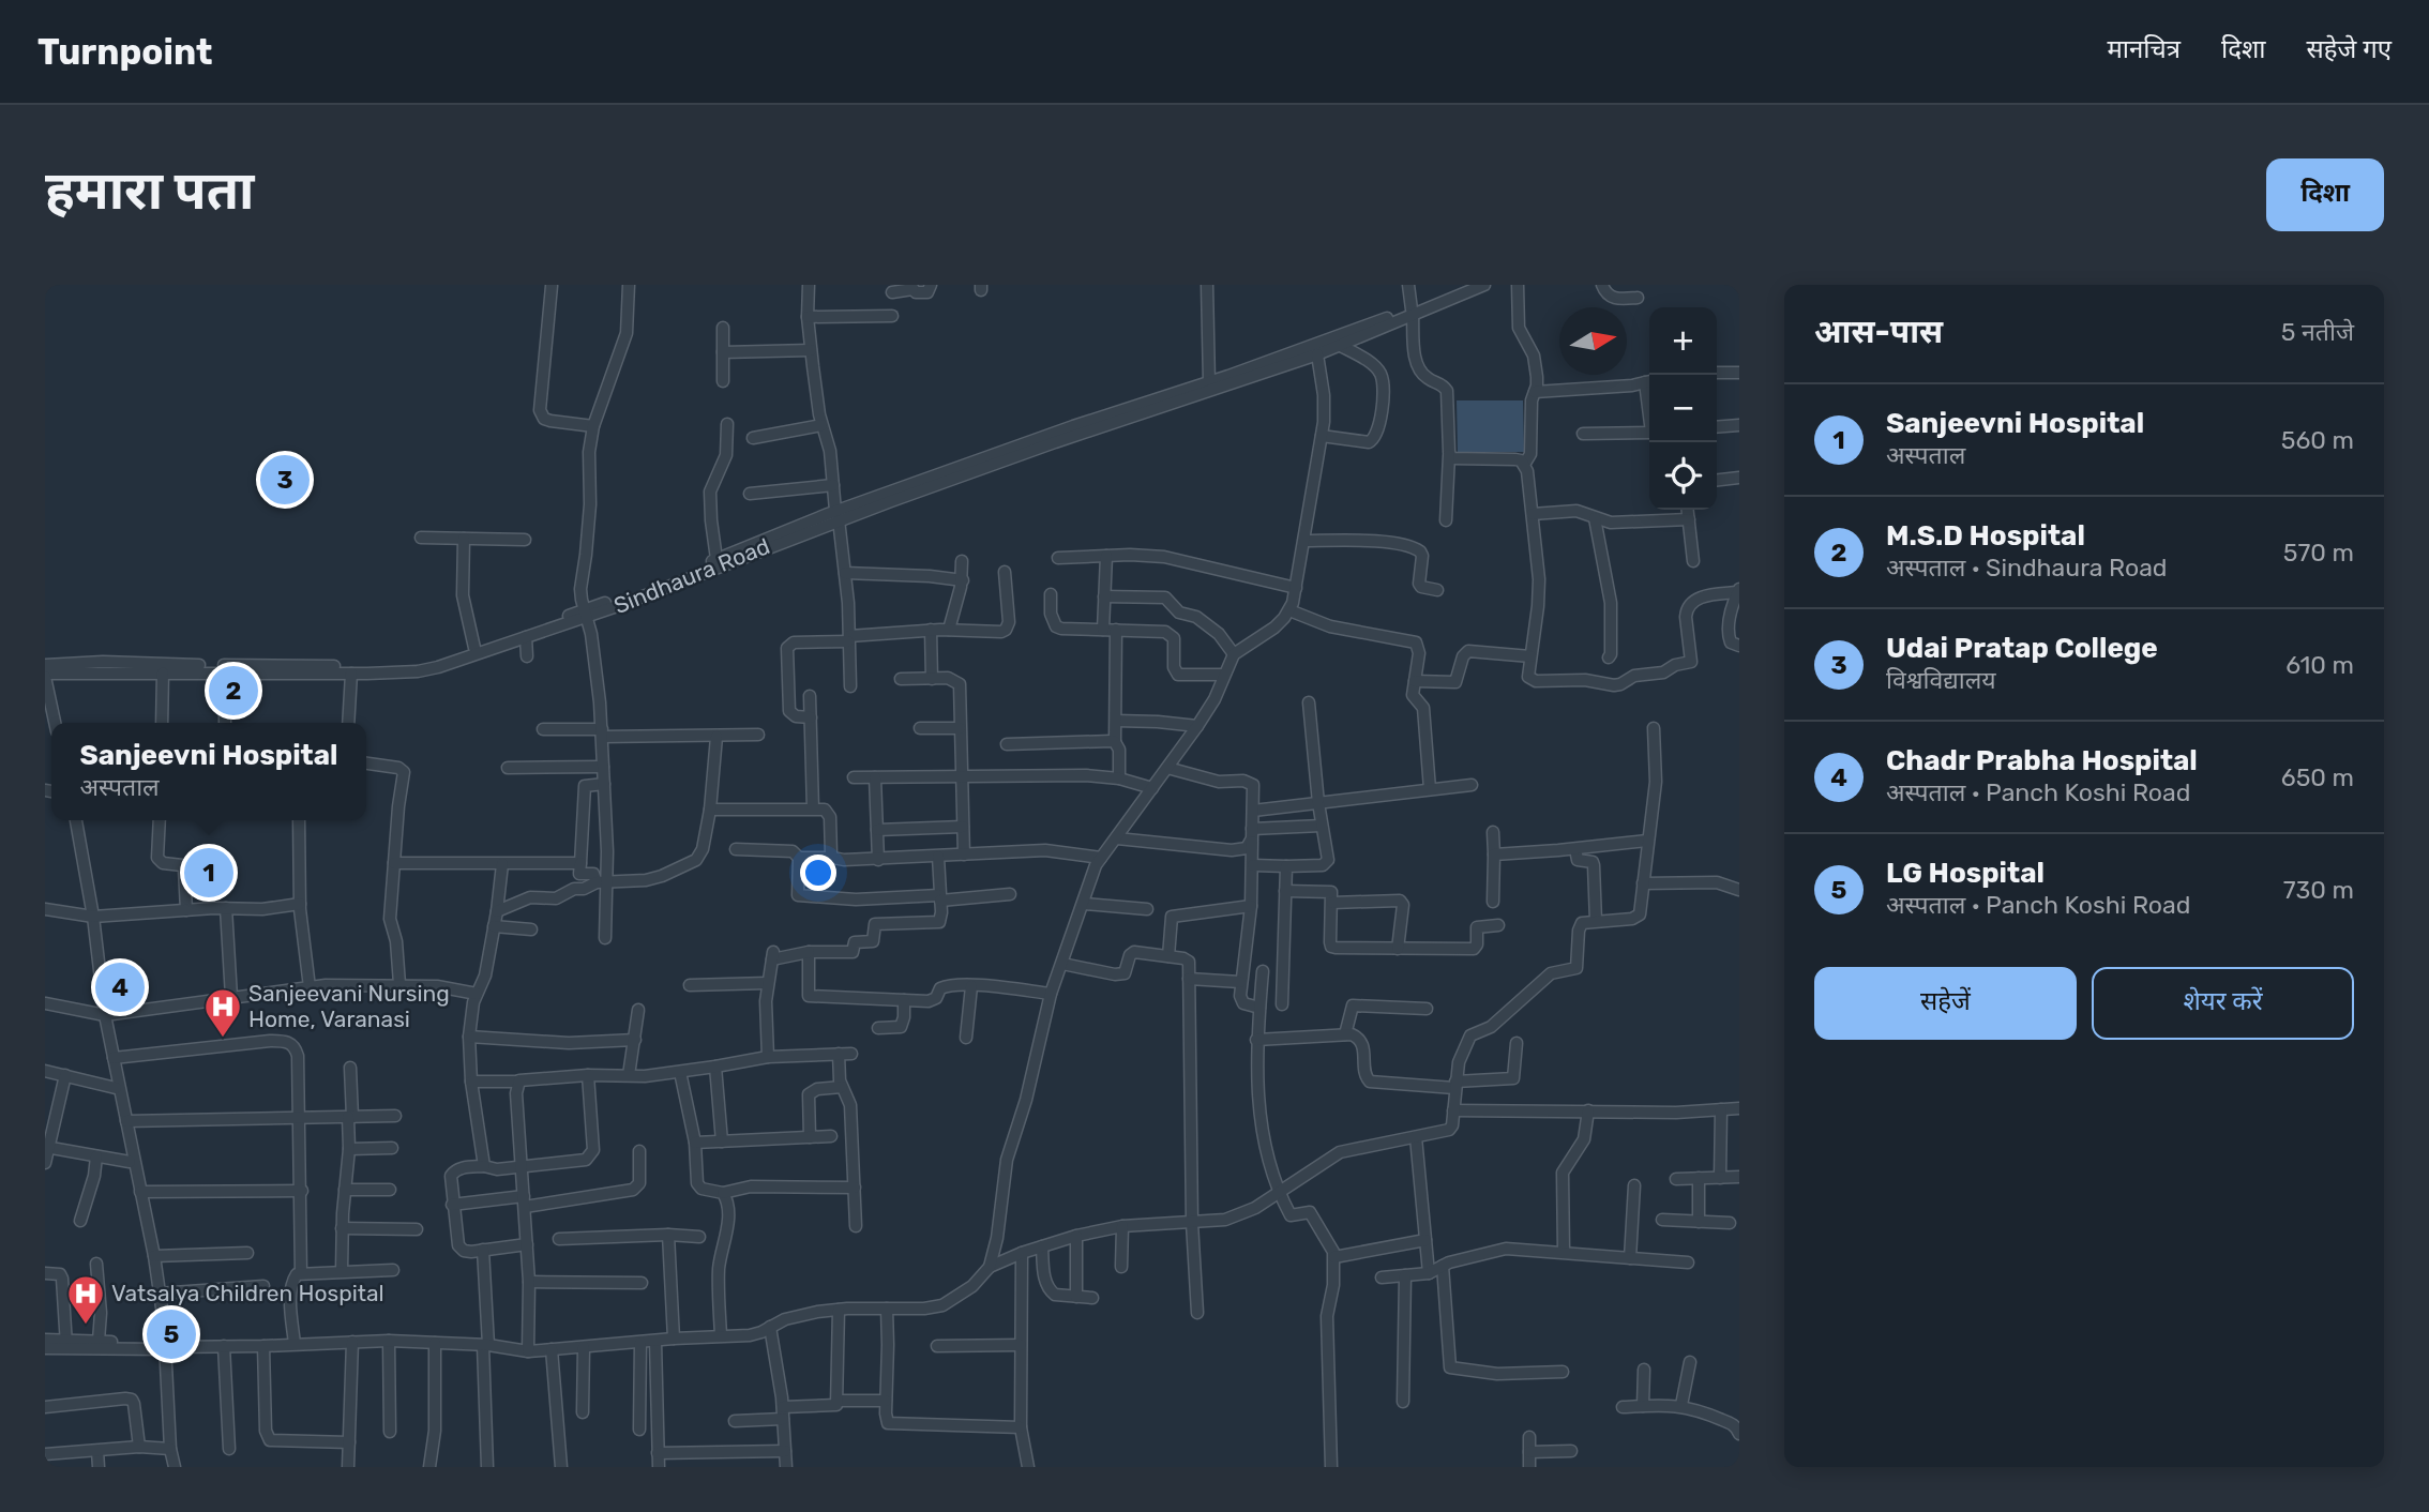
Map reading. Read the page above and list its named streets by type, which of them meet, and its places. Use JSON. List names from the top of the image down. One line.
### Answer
{"streets":{"street":["Sindhaura Road"]},"places":{"hospital":["Sanjeevani Nursing Home, Varanasi","Vatsalya Children Hospital"]},"north":"right","page":{"header":"Turnpoint","nav":["मानचित्र","दिशा","सहेजे गए"],"buttons":["दिशा",["सहेजें","शेयर करें"]],"title":"हमारा पता","heading":["आस-पास","5 नतीजे"],"map_buttons":["+","−"],"list":[{"mark":"1","name":"Sanjeevni Hospital","note":"अस्पताल","value":"560 m"},{"mark":"2","name":"M.S.D Hospital","note":"अस्पताल · Sindhaura Road","value":"570 m"},{"mark":"3","name":"Udai Pratap College","note":"विश्वविद्यालय","value":"610 m"},{"mark":"4","name":"Chadr Prabha Hospital","note":"अस्पताल · Panch Koshi Road","value":"650 m"},{"mark":"5","name":"LG Hospital","note":"अस्पताल · Panch Koshi Road","value":"730 m"}],"pins":["3","2","1","4","5"],"popup":["Sanjeevni Hospital","अस्पताल"]}}
